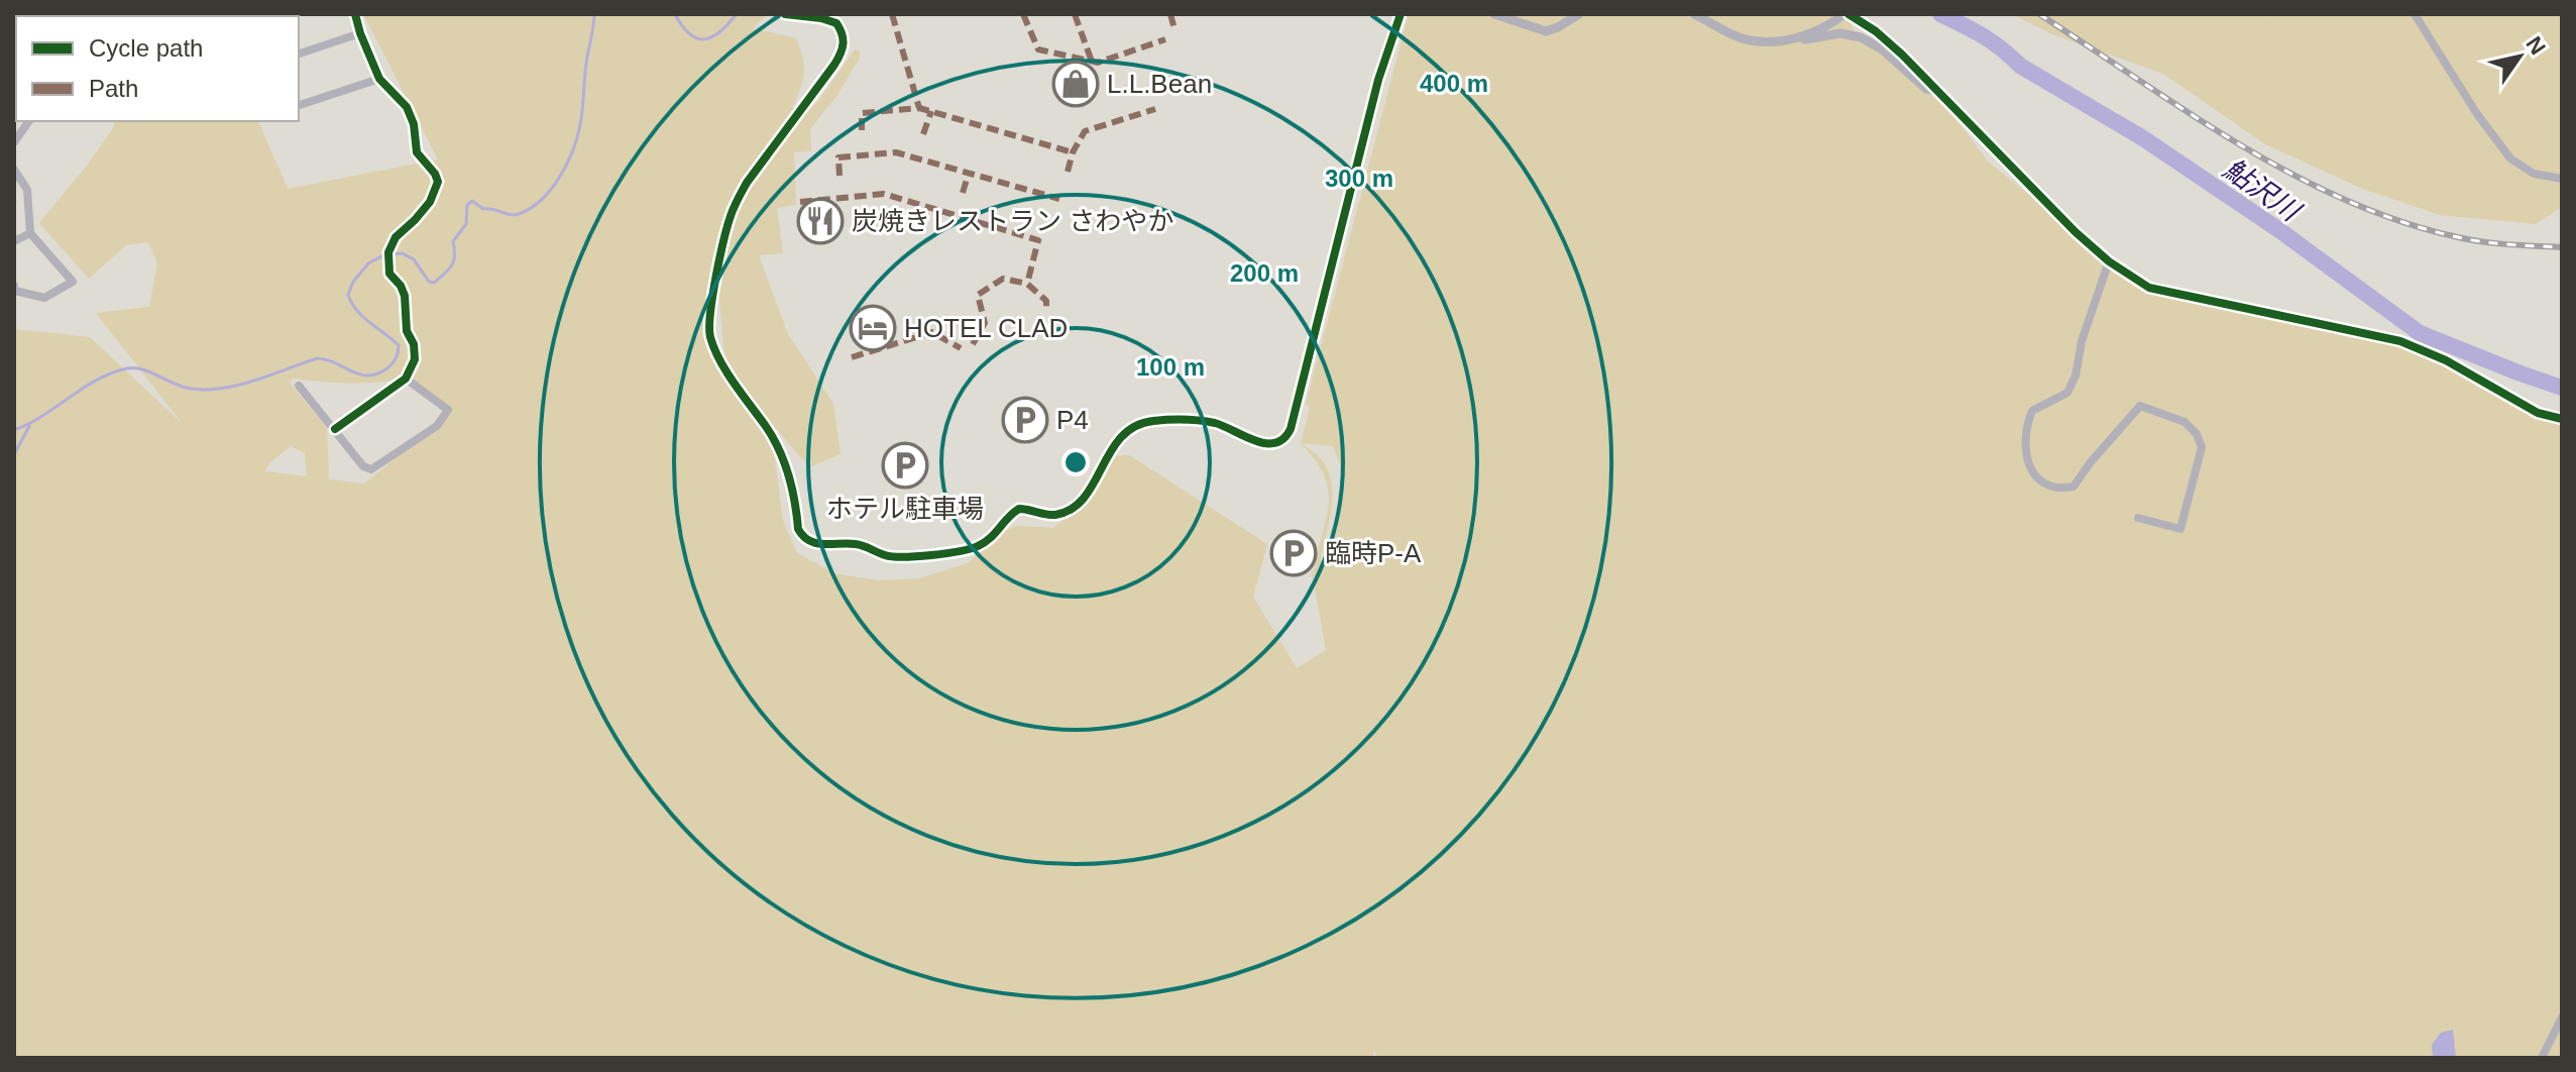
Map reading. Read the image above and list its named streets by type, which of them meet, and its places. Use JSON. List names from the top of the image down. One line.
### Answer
{"water":["鮎沢川"],"places":{"shop":["L.L.Bean"],"restaurant":["炭焼きレストラン さわやか"],"hotel":["HOTEL CLAD"],"parking":["P4","ホテル駐車場","臨時P-A"]},"legend":["Cycle path","Path"],"north":"top right","rings":["400 m","300 m","200 m","100 m"]}
